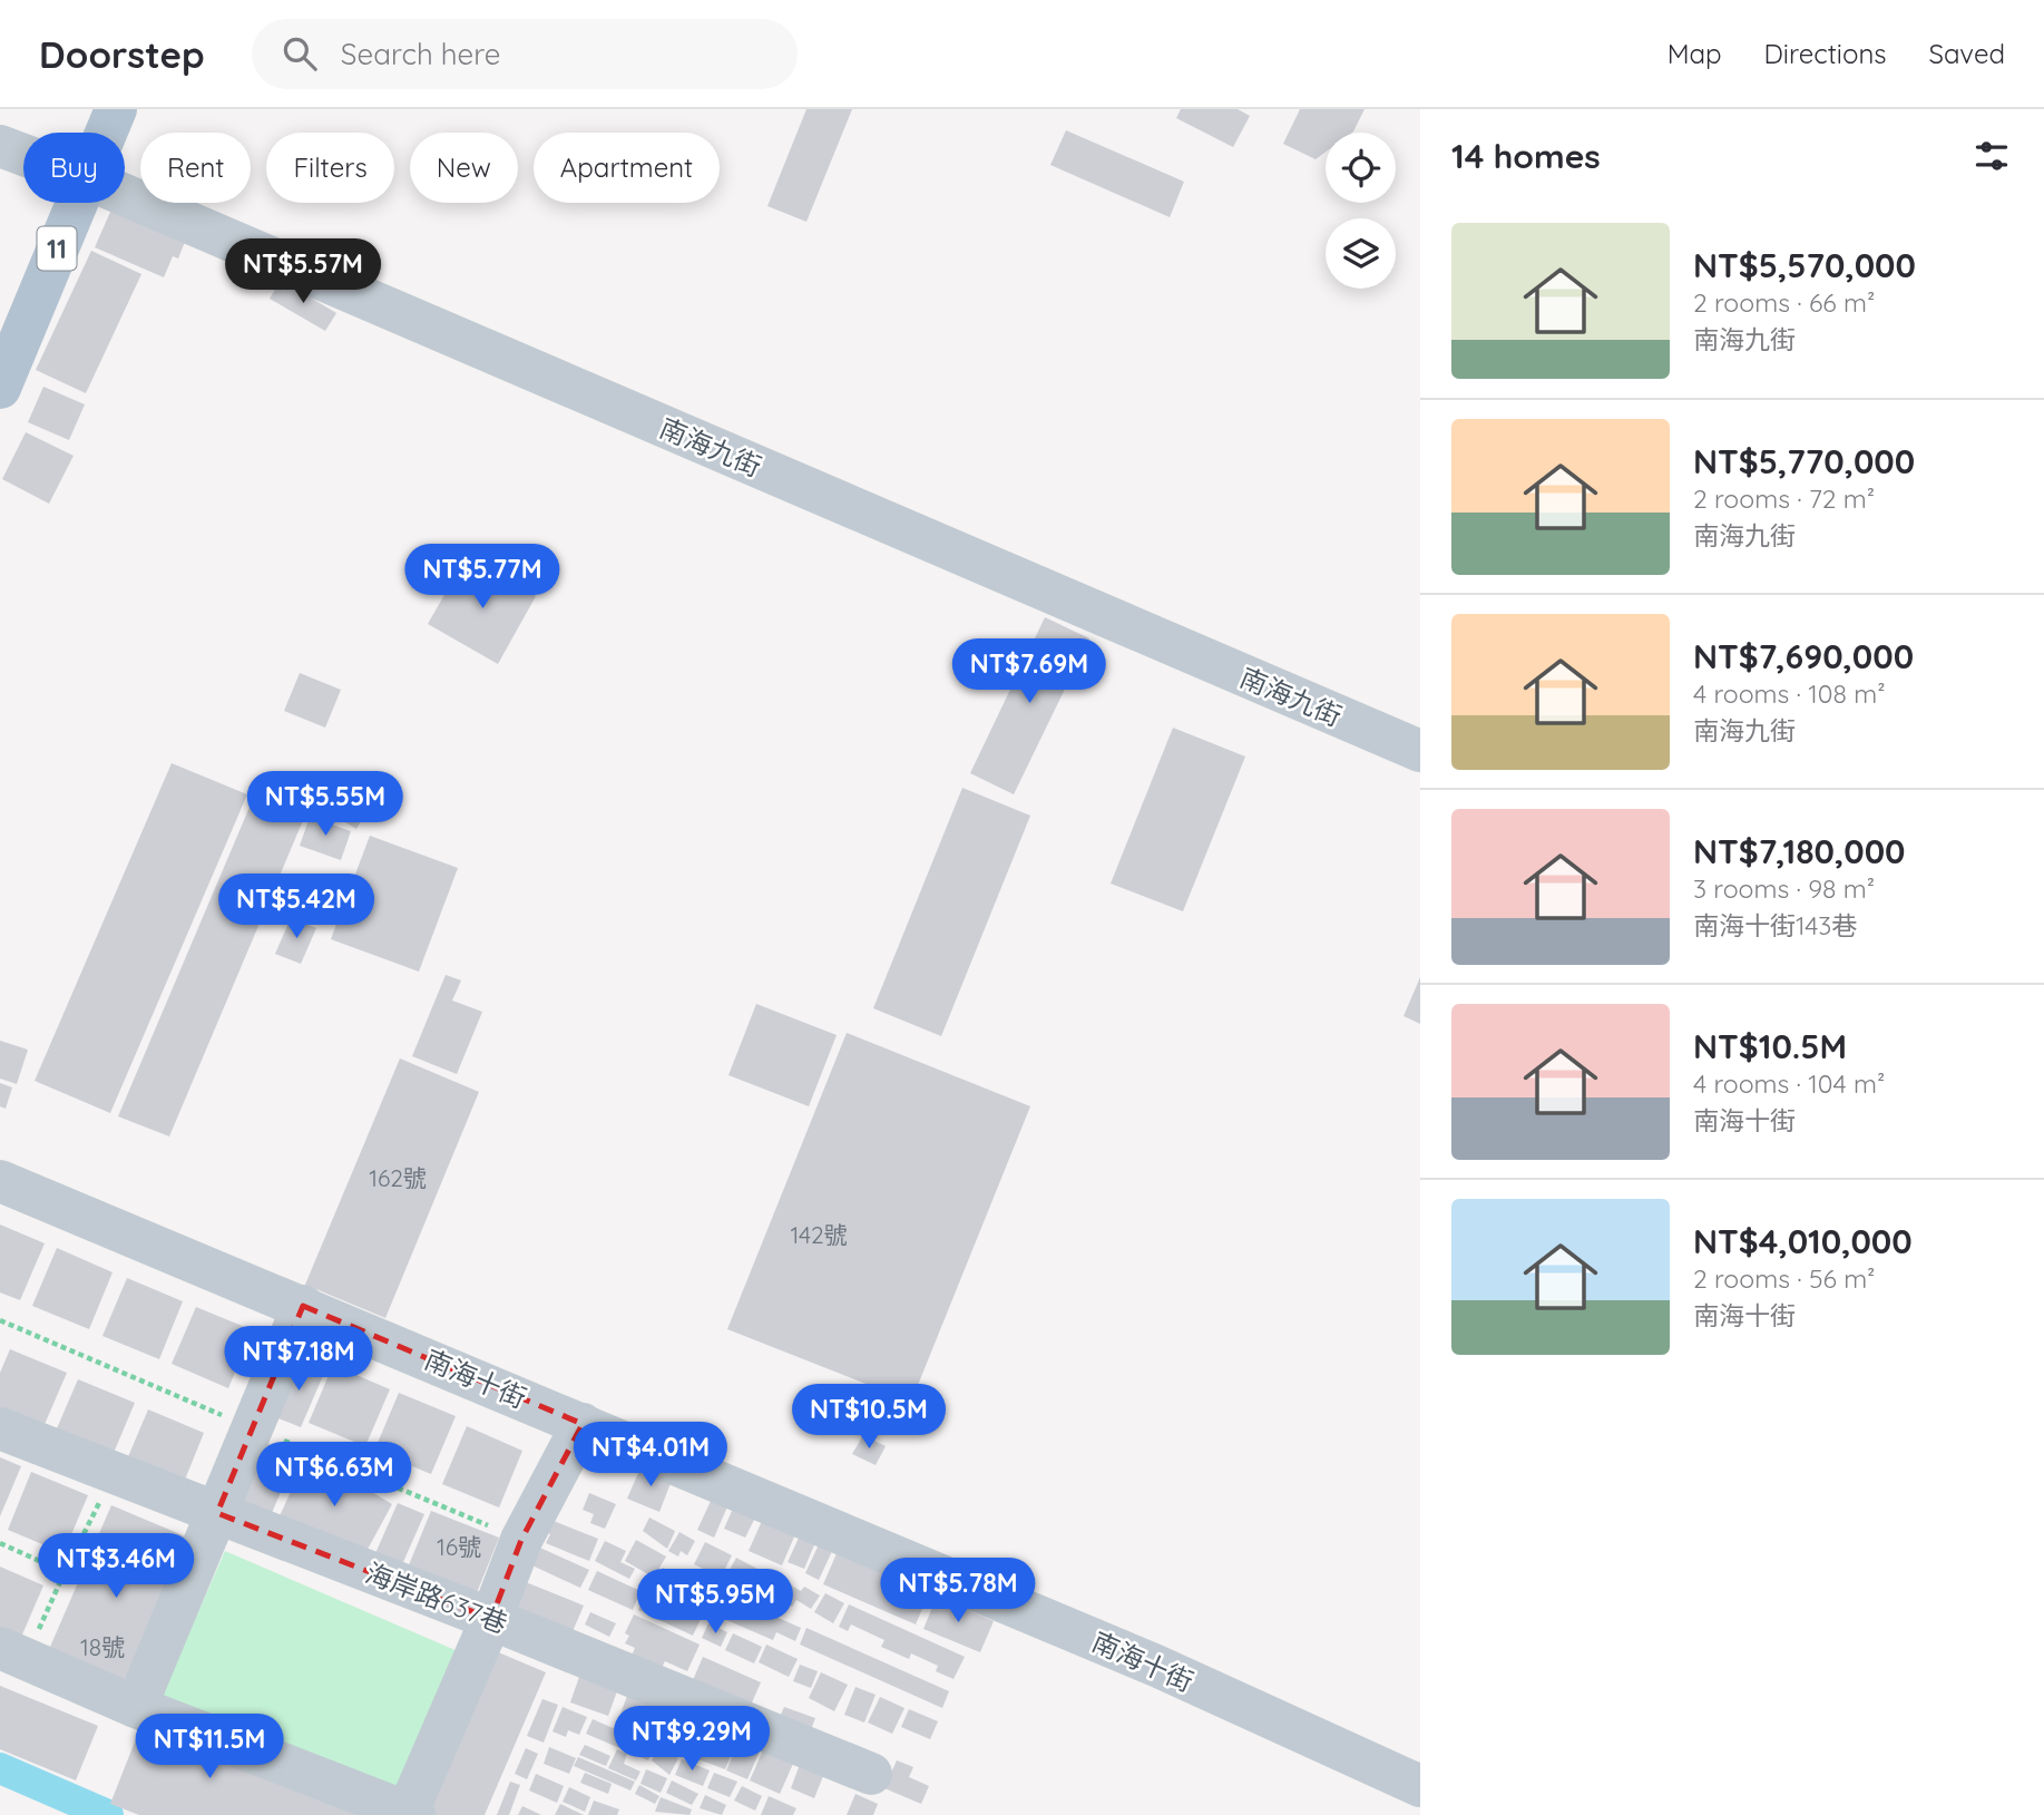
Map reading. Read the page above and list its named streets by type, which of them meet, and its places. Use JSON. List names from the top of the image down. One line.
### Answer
{"streets":{"main road":["11"],"street":["南海九街","南海十街","海岸路637巷"]},"house_numbers":["162號","142號","16號","18號"],"page":{"header":"Doorstep","search":"Search here","nav":["Map","Directions","Saved"],"heading":"14 homes","chip":["Buy","Rent","Filters","New","Apartment"],"list":[{"name":"NT$5,570,000","note":"2 rooms · 66 m² · 南海九街"},{"name":"NT$5,770,000","note":"2 rooms · 72 m² · 南海九街"},{"name":"NT$7,690,000","note":"4 rooms · 108 m² · 南海九街"},{"name":"NT$7,180,000","note":"3 rooms · 98 m² · 南海十街143巷"},{"name":"NT$10.5M","note":"4 rooms · 104 m² · 南海十街"},{"name":"NT$4,010,000","note":"2 rooms · 56 m² · 南海十街"}],"price":["NT$5.57M","NT$5.77M","NT$7.69M","NT$5.55M","NT$5.42M","NT$7.18M","NT$10.5M","NT$4.01M","NT$6.63M","NT$3.46M","NT$5.78M","NT$5.95M","NT$9.29M","NT$11.5M"]}}
